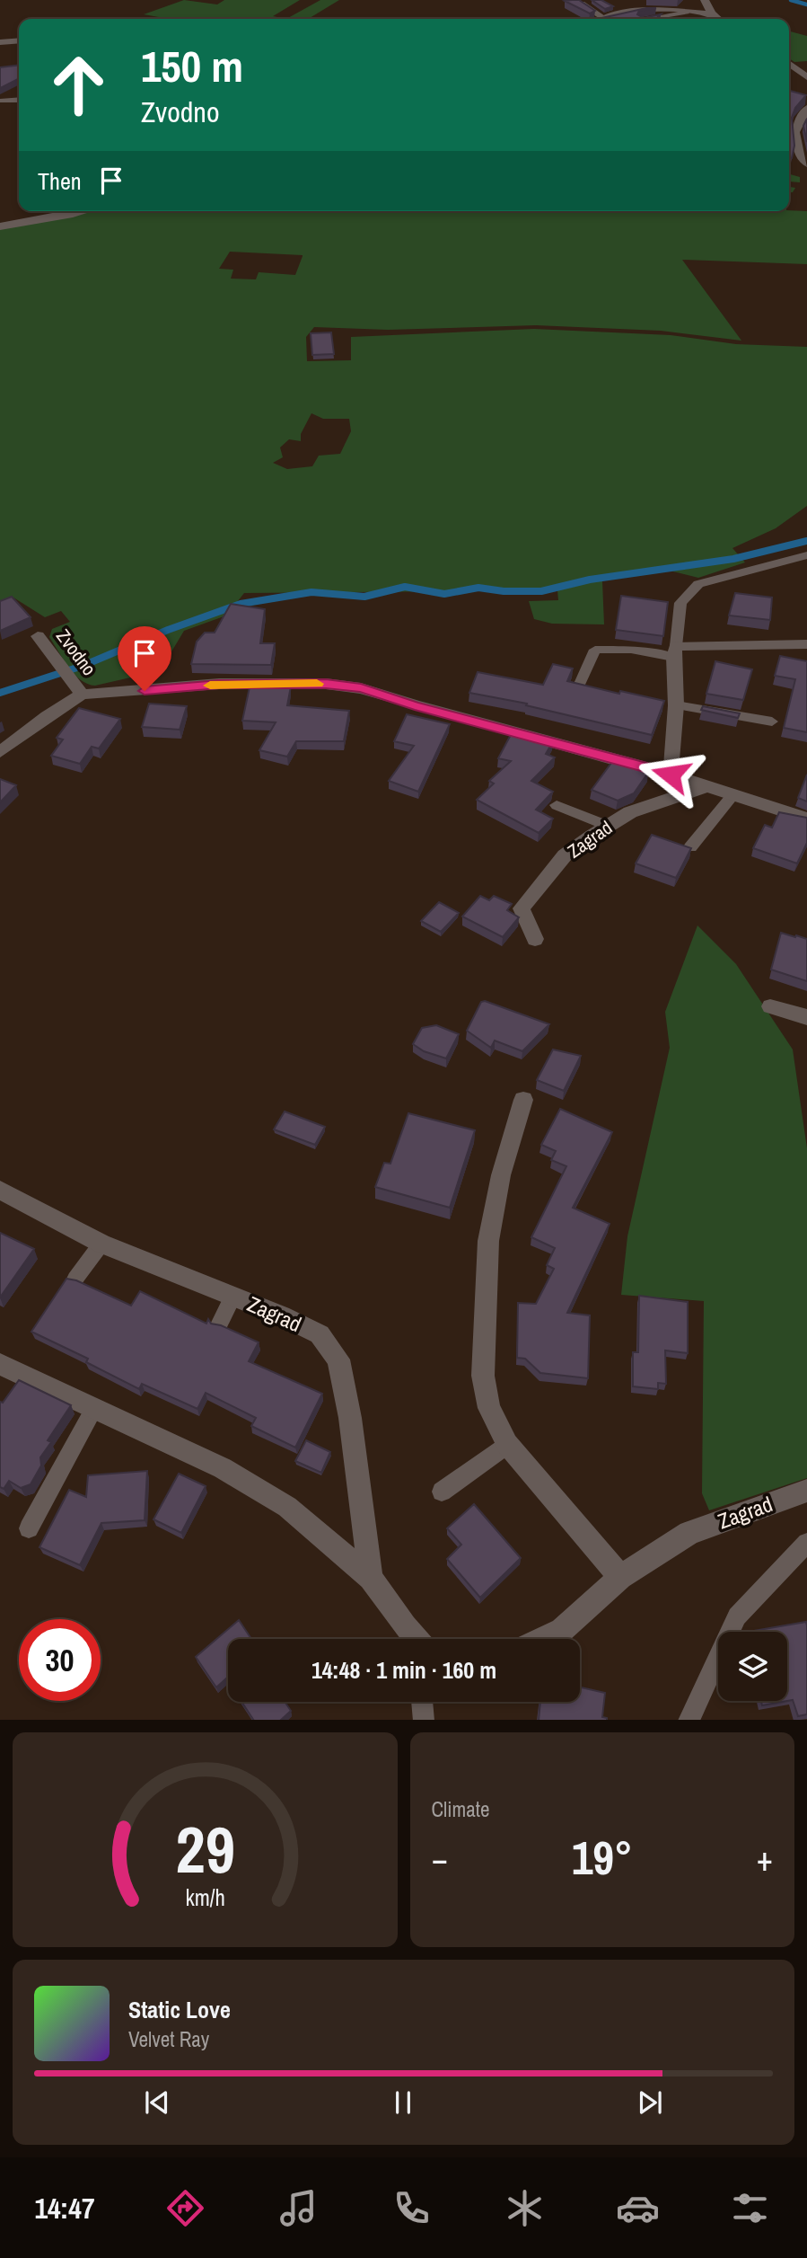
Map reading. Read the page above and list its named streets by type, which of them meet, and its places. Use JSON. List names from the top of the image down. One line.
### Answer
{"streets":{"street":["Zvodno","Zagrad"]},"page":{"turn":["150 m","Zvodno"],"then":"Then","limit":"30","trip":"14:48 · 1 min · 160 m","tile":"Climate","heat":["−","19°","+"],"song":["Static Love","Velvet Ray"],"tabs":"14:47","gauge":["29","km/h"]}}
